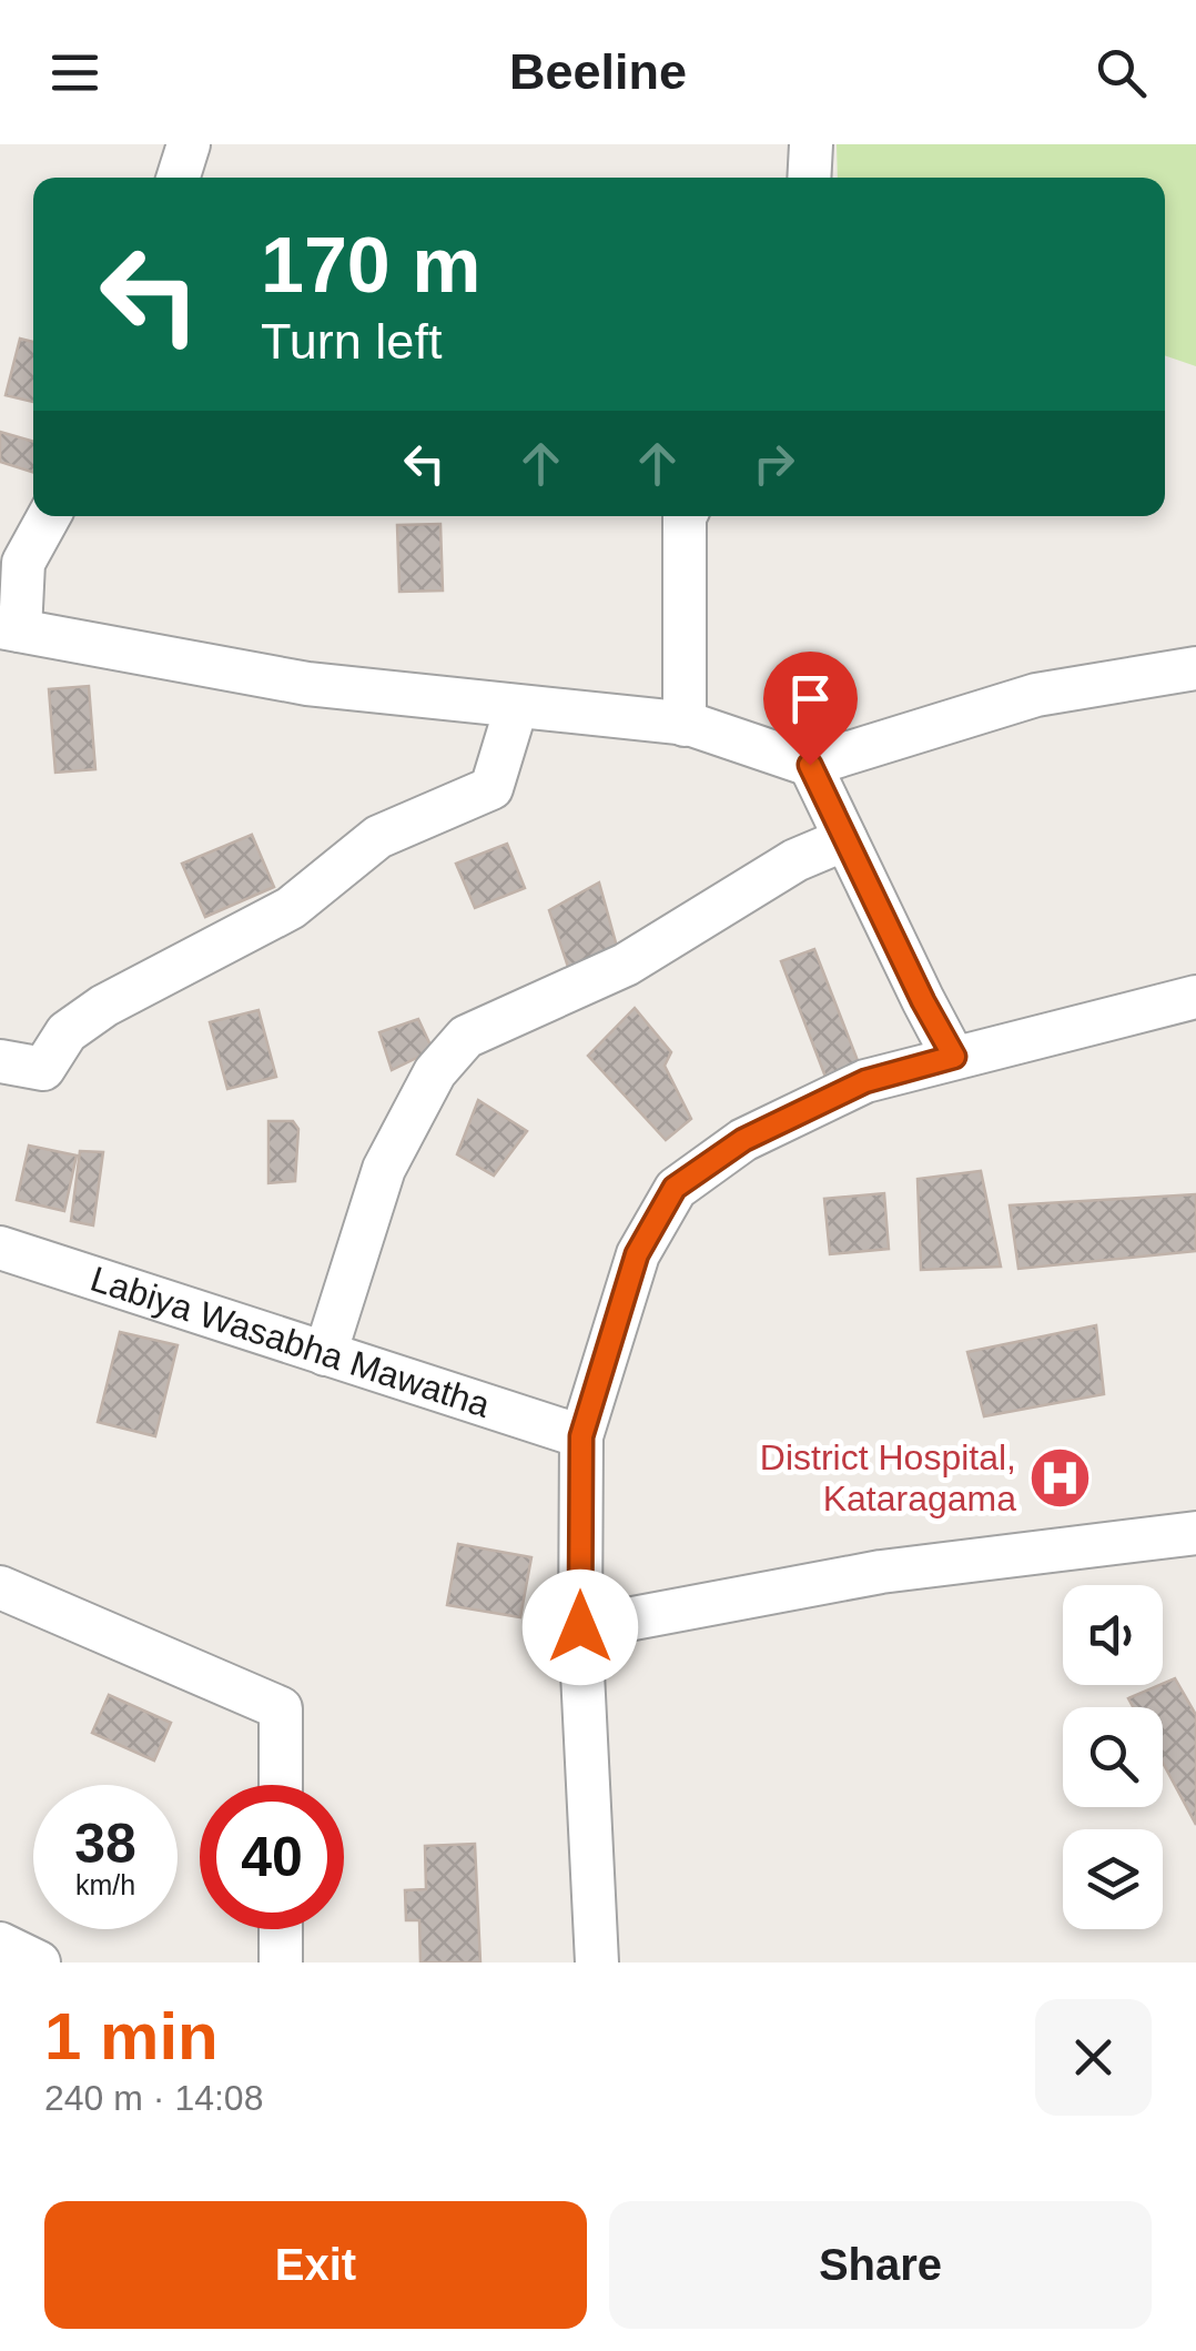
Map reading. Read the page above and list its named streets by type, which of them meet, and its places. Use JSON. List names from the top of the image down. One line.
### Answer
{"streets":{"street":["Labiya Wasabha Mawatha"]},"places":{"hospital":["District Hospital, Kataragama"]},"page":{"header":"Beeline","turn":["170 m","Turn left"],"speed":"38 km/h","limit":"40","heading":["1 min","240 m · 14:08"],"buttons":["Exit","Share"]}}
